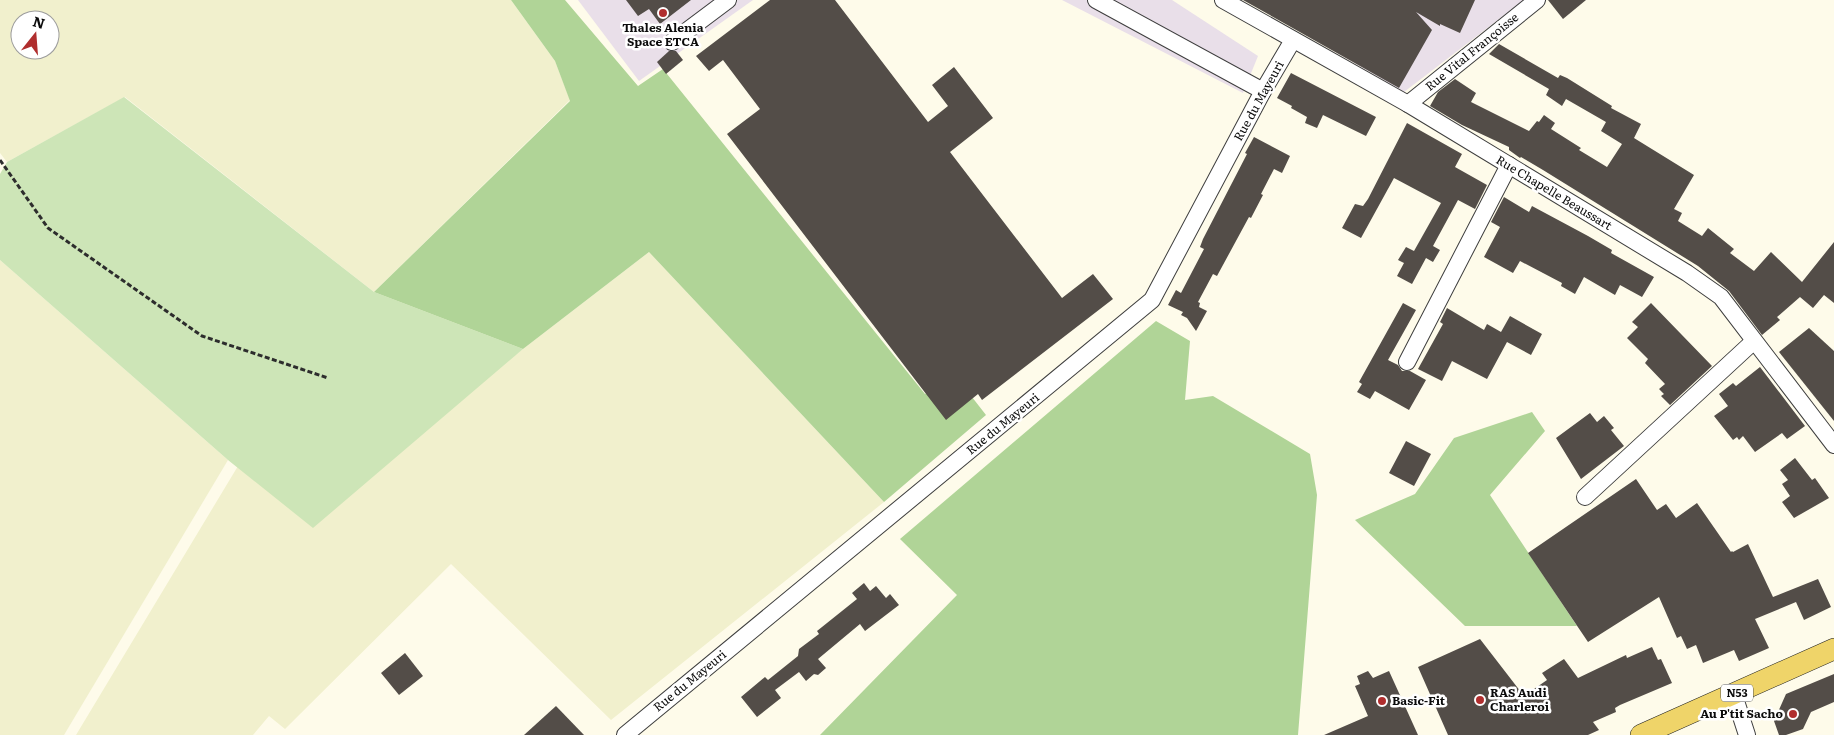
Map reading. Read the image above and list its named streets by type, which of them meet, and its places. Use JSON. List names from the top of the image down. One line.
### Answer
{"streets":{"main road":["N53"],"street":["Rue Vital Françoisse","Rue du Mayeuri","Rue Chapelle Beaussart"]},"crossings":[["Rue Vital Françoisse","Rue Chapelle Beaussart"],["Rue du Mayeuri","Rue Chapelle Beaussart"]],"places":["Thales Alenia Space ETCA","RAS Audi Charleroi","Basic-Fit","Au P'tit Sacho"],"north":"top"}
